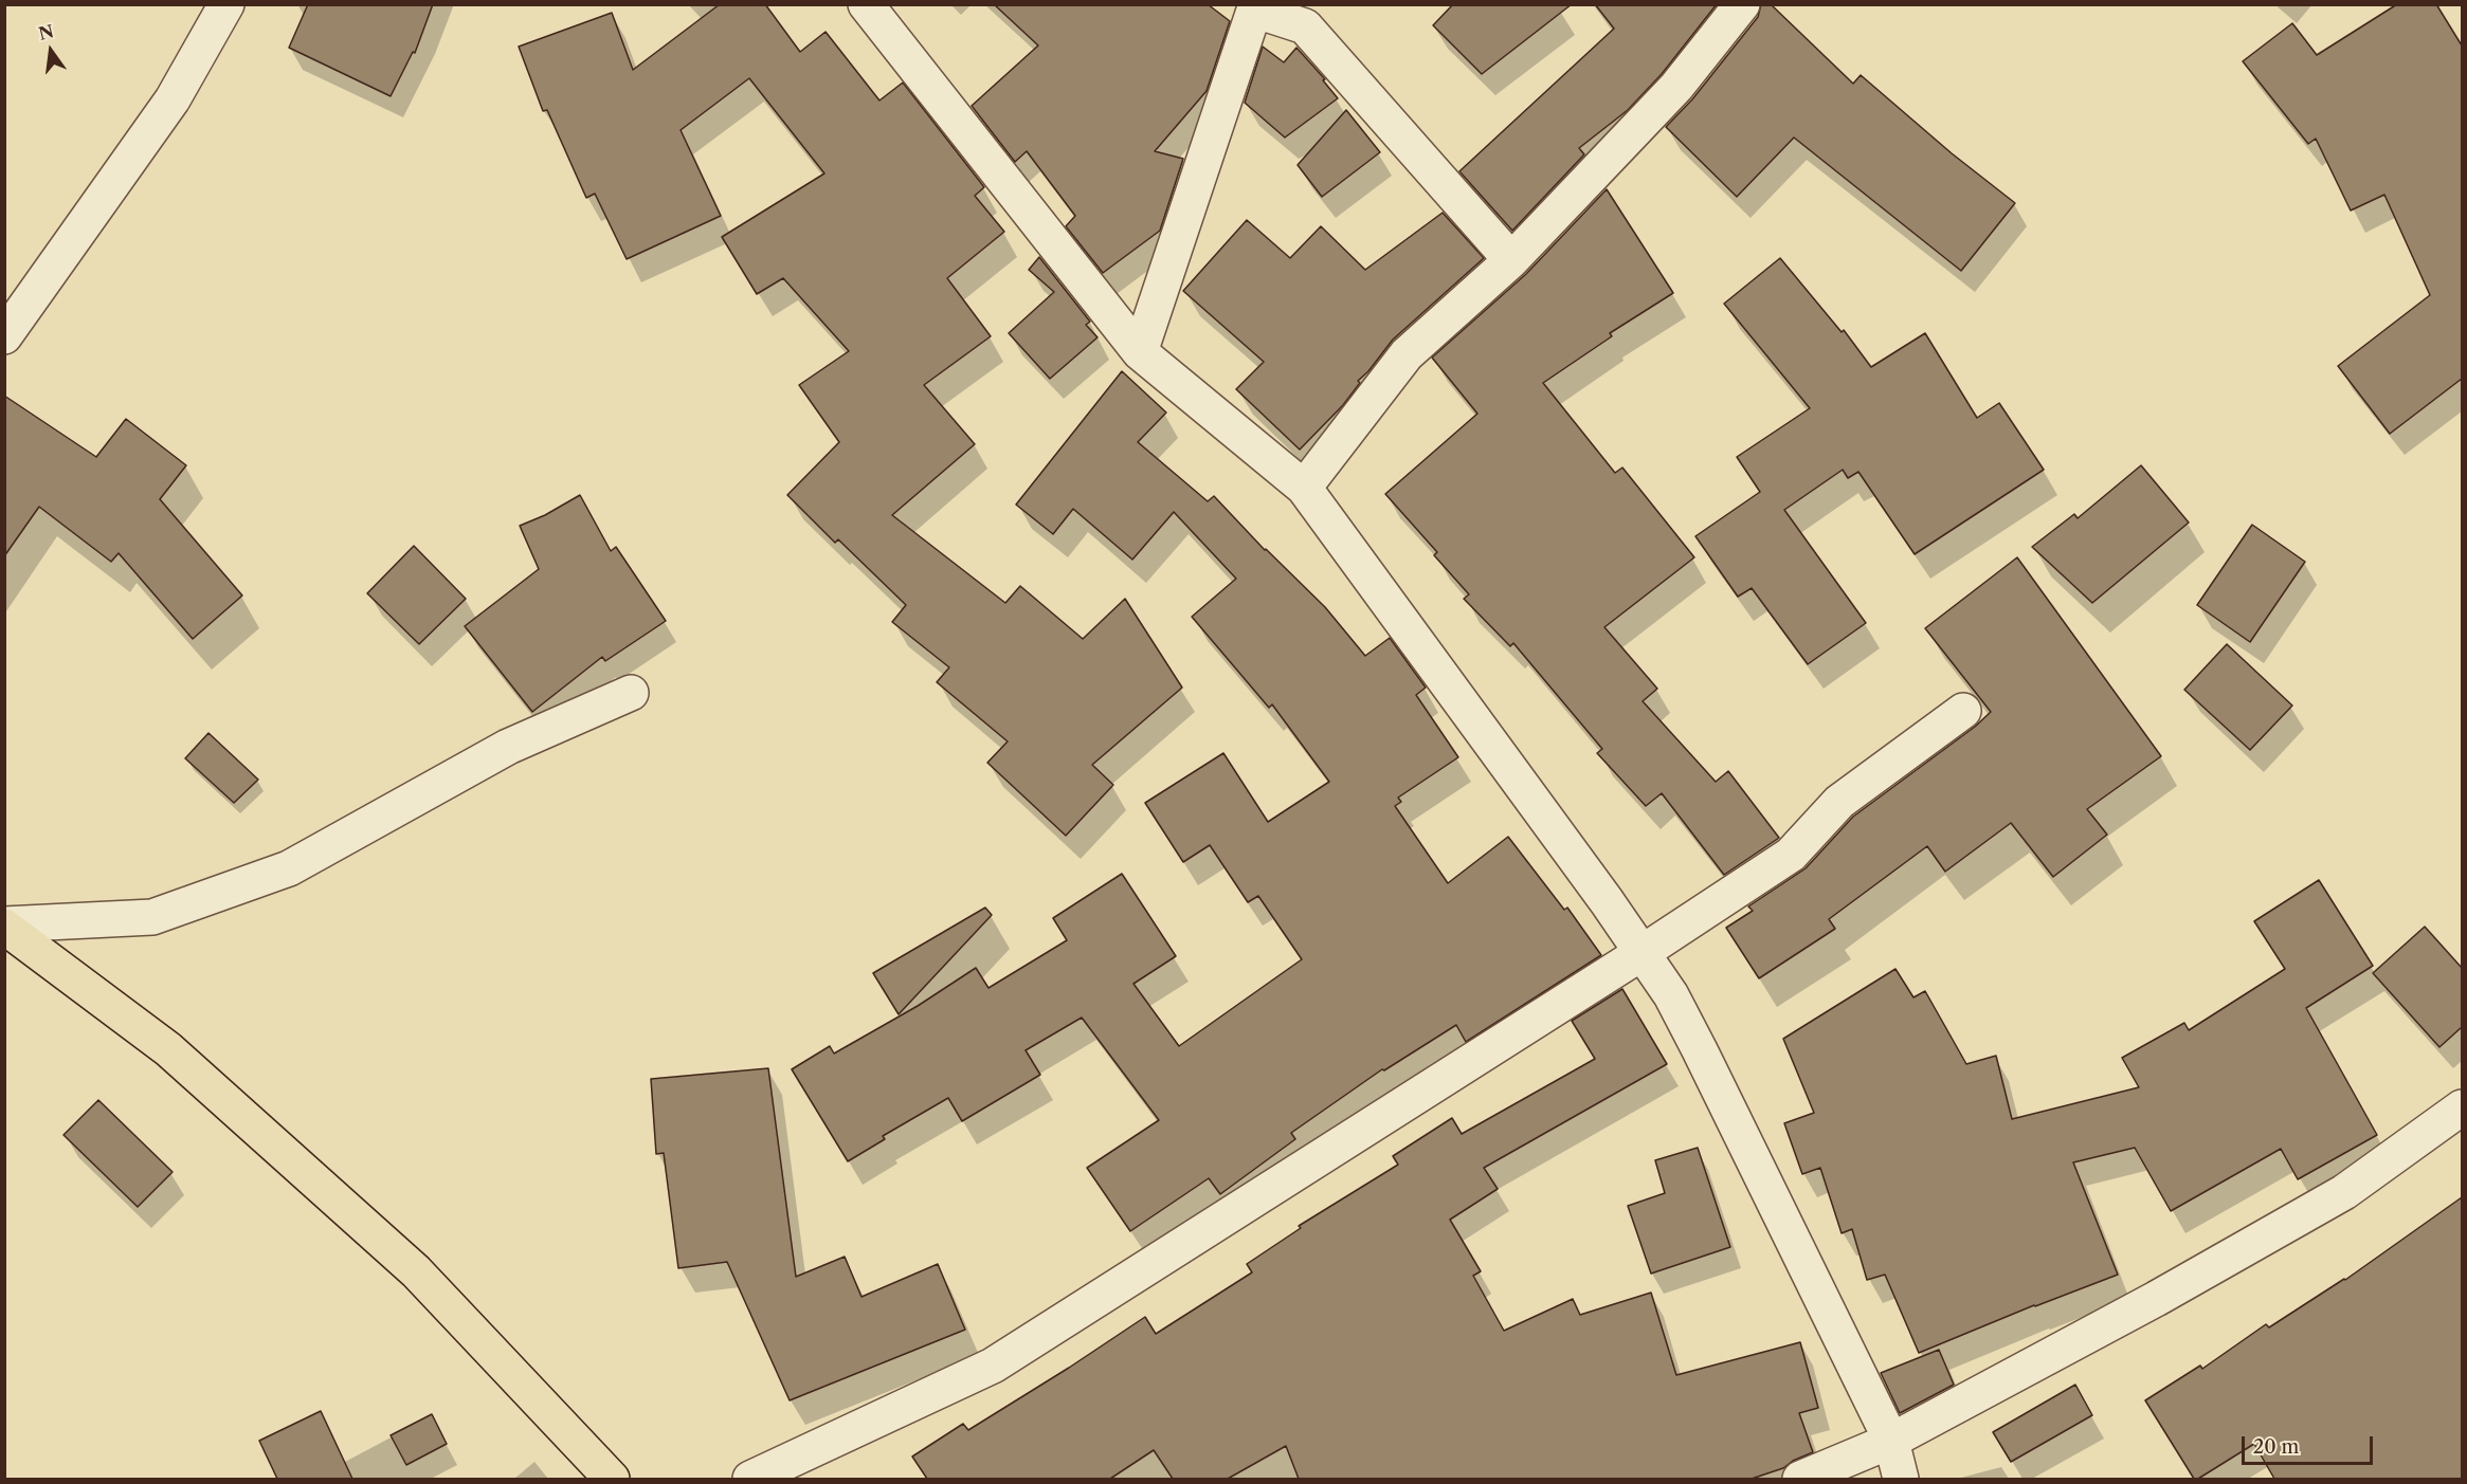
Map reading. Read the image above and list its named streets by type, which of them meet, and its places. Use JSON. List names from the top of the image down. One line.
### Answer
{"scale_bar":"20 m","north":"top"}
